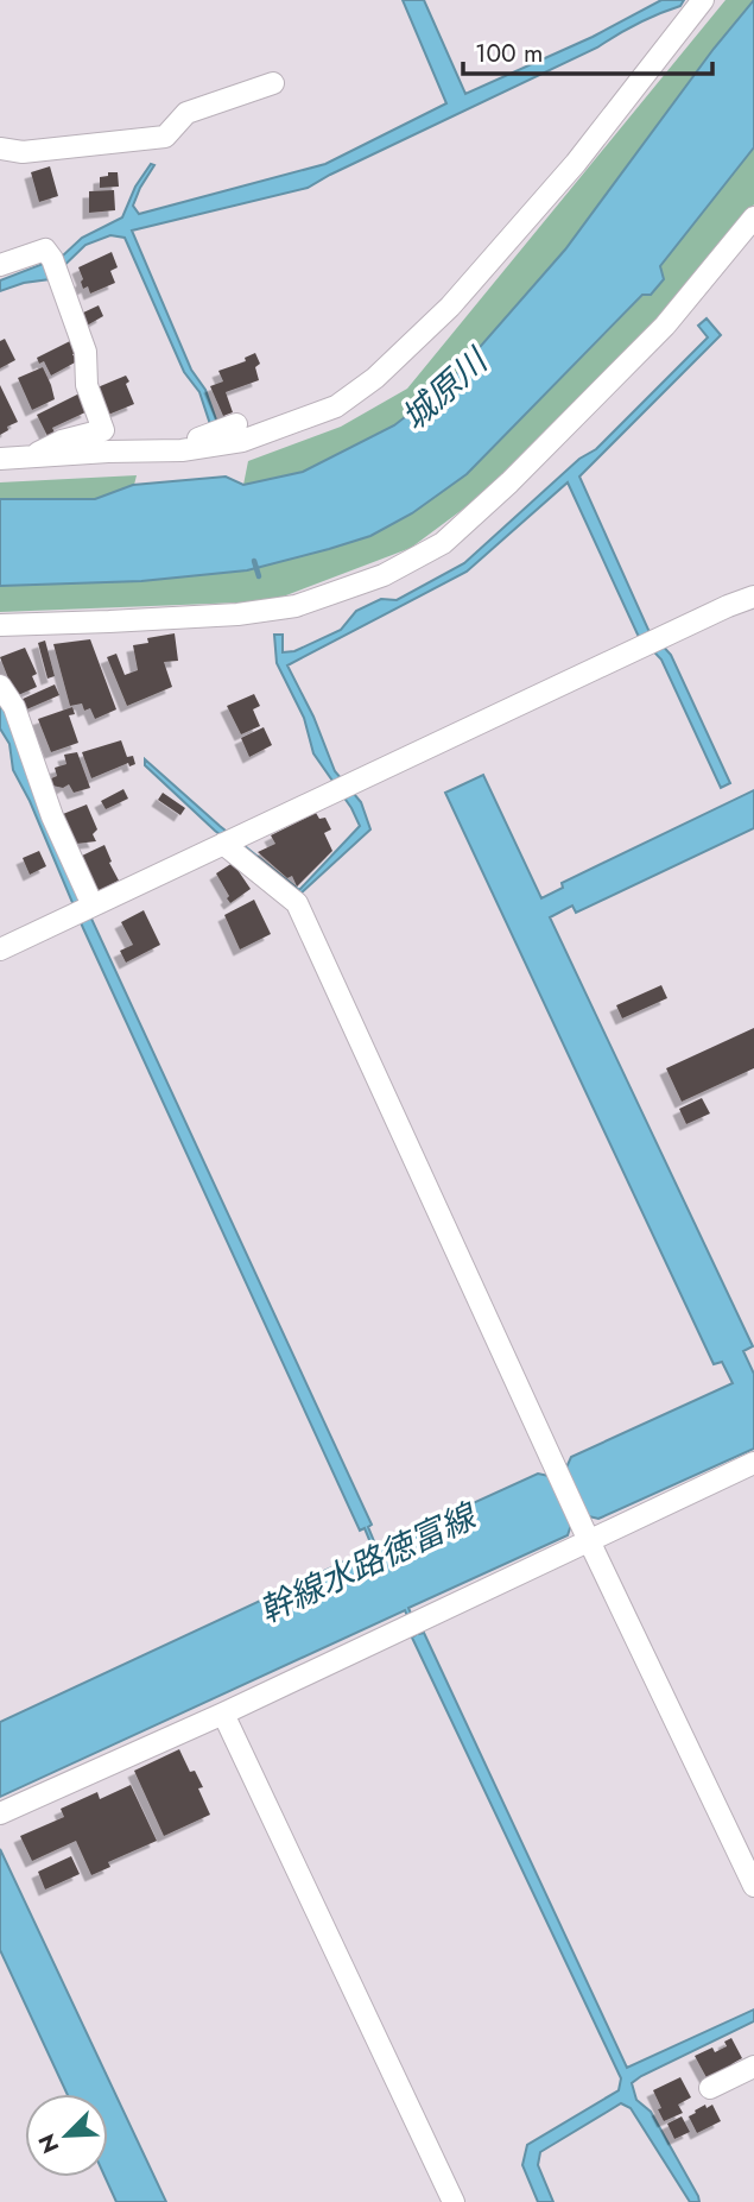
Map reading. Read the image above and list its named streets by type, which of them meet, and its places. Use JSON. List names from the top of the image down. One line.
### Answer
{"water":["城原川","幹線水路徳富線"],"scale_bar":"100 m","north":"bottom left"}
